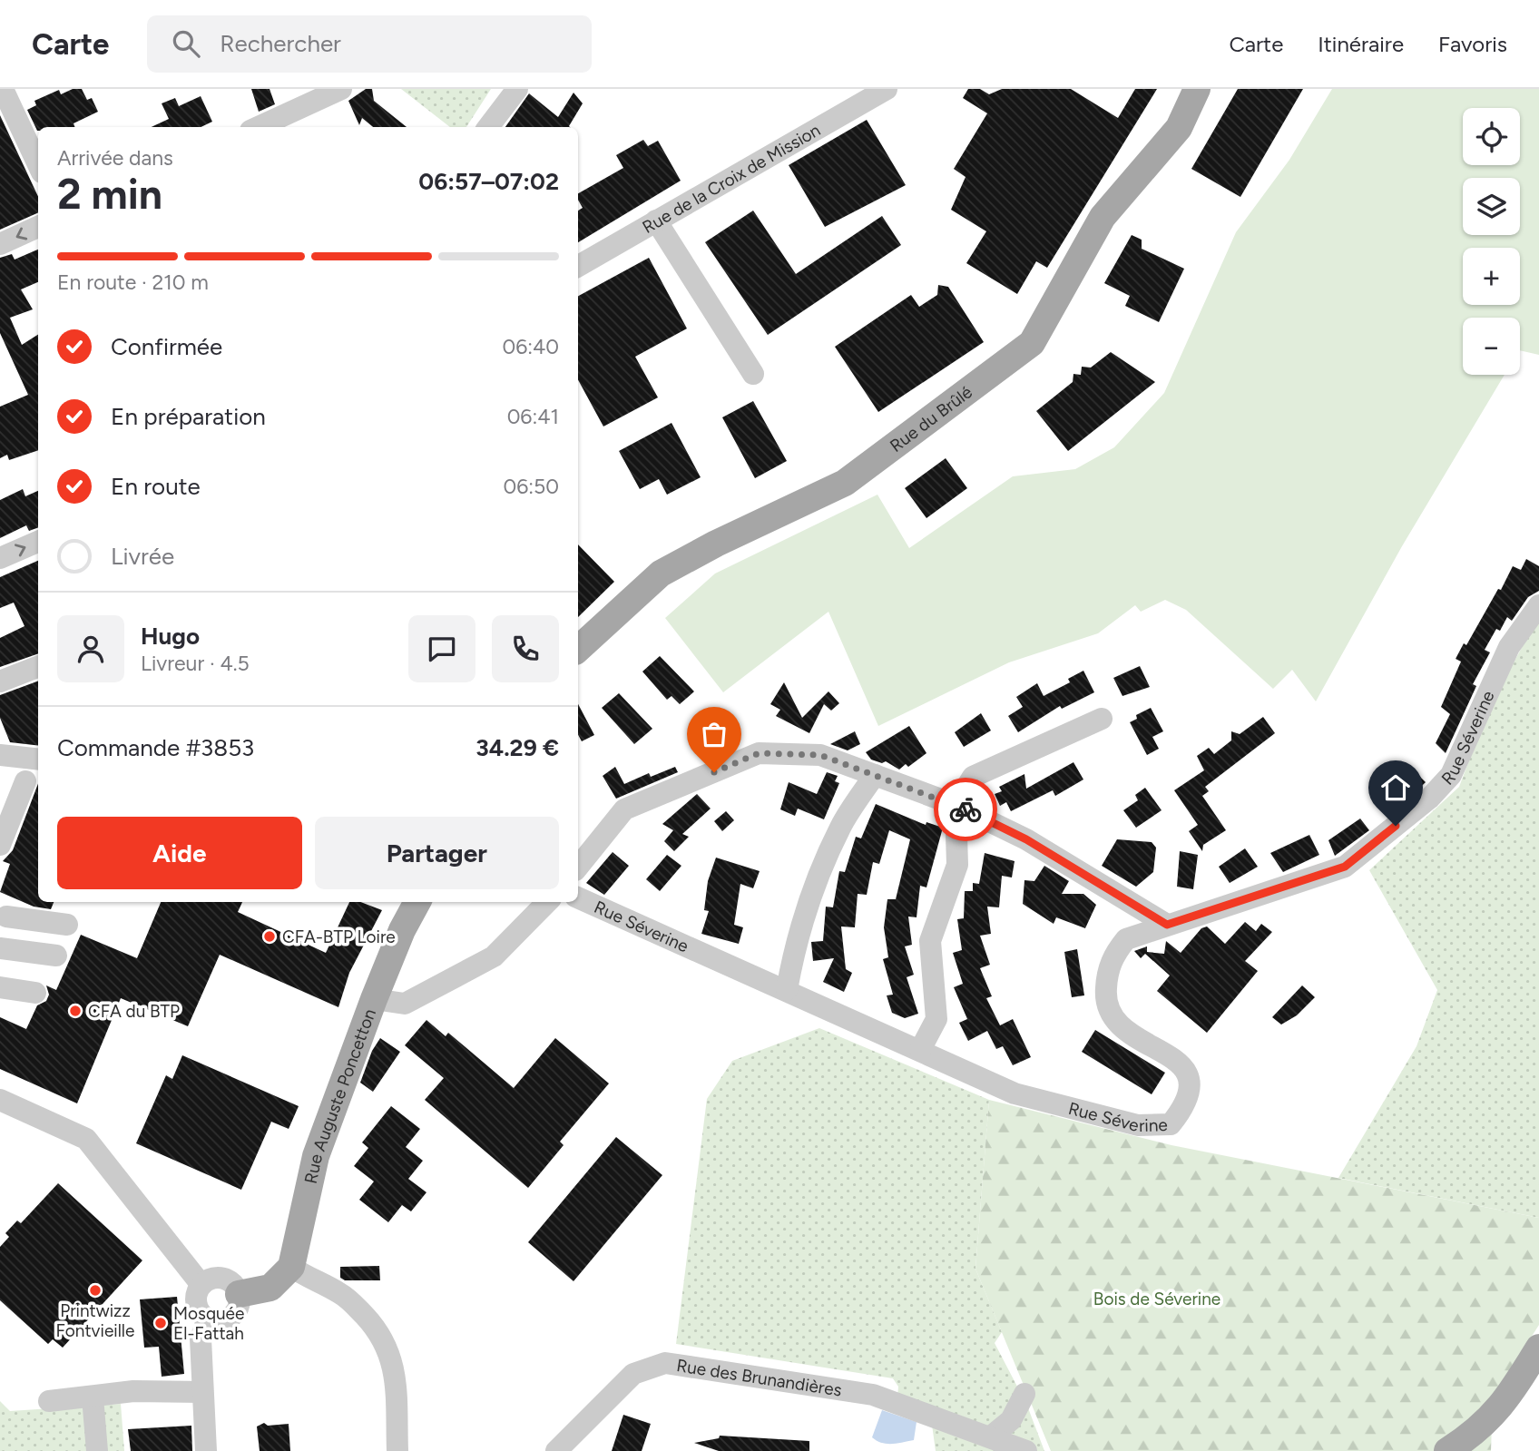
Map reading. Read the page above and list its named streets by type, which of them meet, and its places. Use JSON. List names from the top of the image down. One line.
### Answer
{"streets":{"main road":["Rue du Brûlé","Rue Auguste Poncetton"],"street":["Rue de la Croix de Mission","Rue Séverine","Rue des Brunandières"]},"parks":["Bois de Séverine"],"places":["CFA-BTP Loire","CFA du BTP","Printwizz Fontvieille","Mosquée El-Fattah"],"page":{"header":"Carte","search":"Rechercher","nav":["Carte","Itinéraire","Favoris"],"map_buttons":["+","−"],"heading":["2 min","Arrivée dans","06:57–07:02"],"panel":["Hugo","Livreur · 4.5","Commande #3853","34.29 €"],"bar":"En route · 210 m","list":[["Confirmée","06:40"],["En préparation","06:41"],["En route","06:50"],"Livrée"],"buttons":["Aide","Partager"]}}
